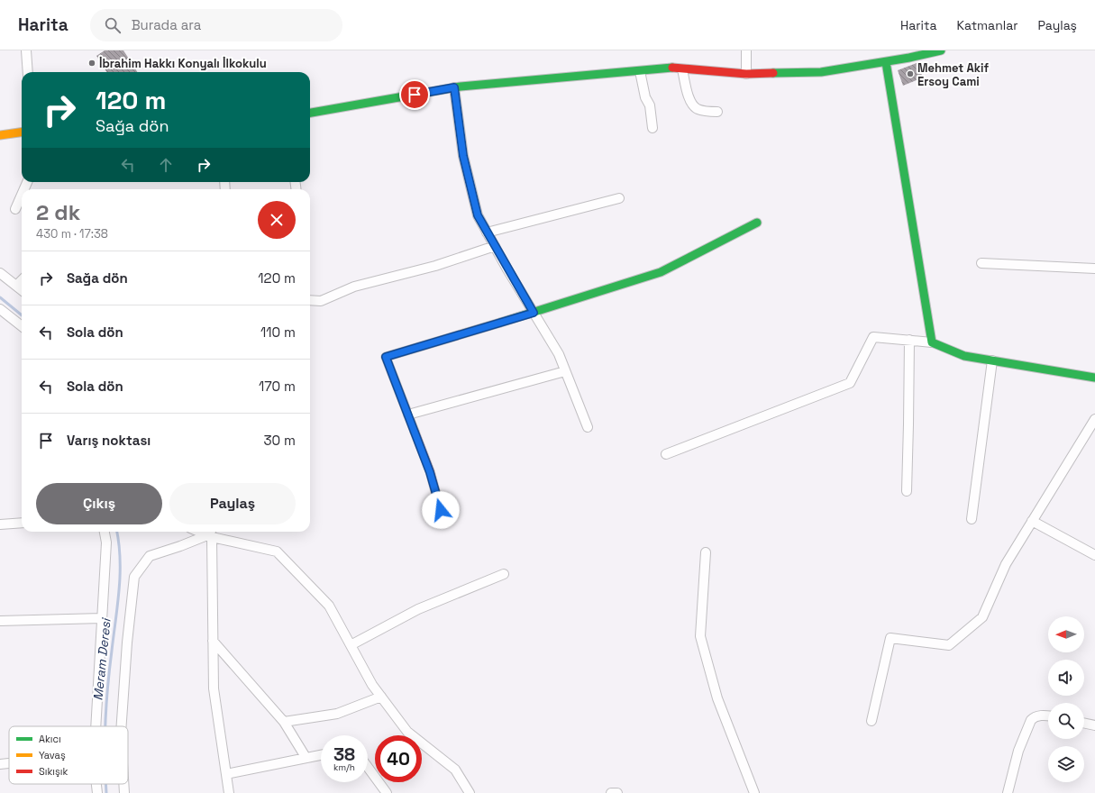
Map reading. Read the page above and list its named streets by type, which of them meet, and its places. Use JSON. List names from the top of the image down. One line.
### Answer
{"water":["Meram Deresi"],"places":["İbrahim Hakkı Konyalı İlkokulu","Mehmet Akif Ersoy Cami"],"legend":["Akıcı","Yavaş","Sıkışık"],"north":"left","page":{"header":"Harita","search":"Burada ara","nav":["Harita","Katmanlar","Paylaş"],"turn":["120 m","Sağa dön"],"heading":["2 dk","430 m · 17:38"],"list":[{"name":"Sağa dön","value":"120 m"},{"name":"Sola dön","value":"110 m"},{"name":"Sola dön","value":"170 m"},{"name":"Varış noktası","value":"30 m"}],"buttons":["Çıkış","Paylaş"],"speed":"38 km/h","limit":"40"}}
